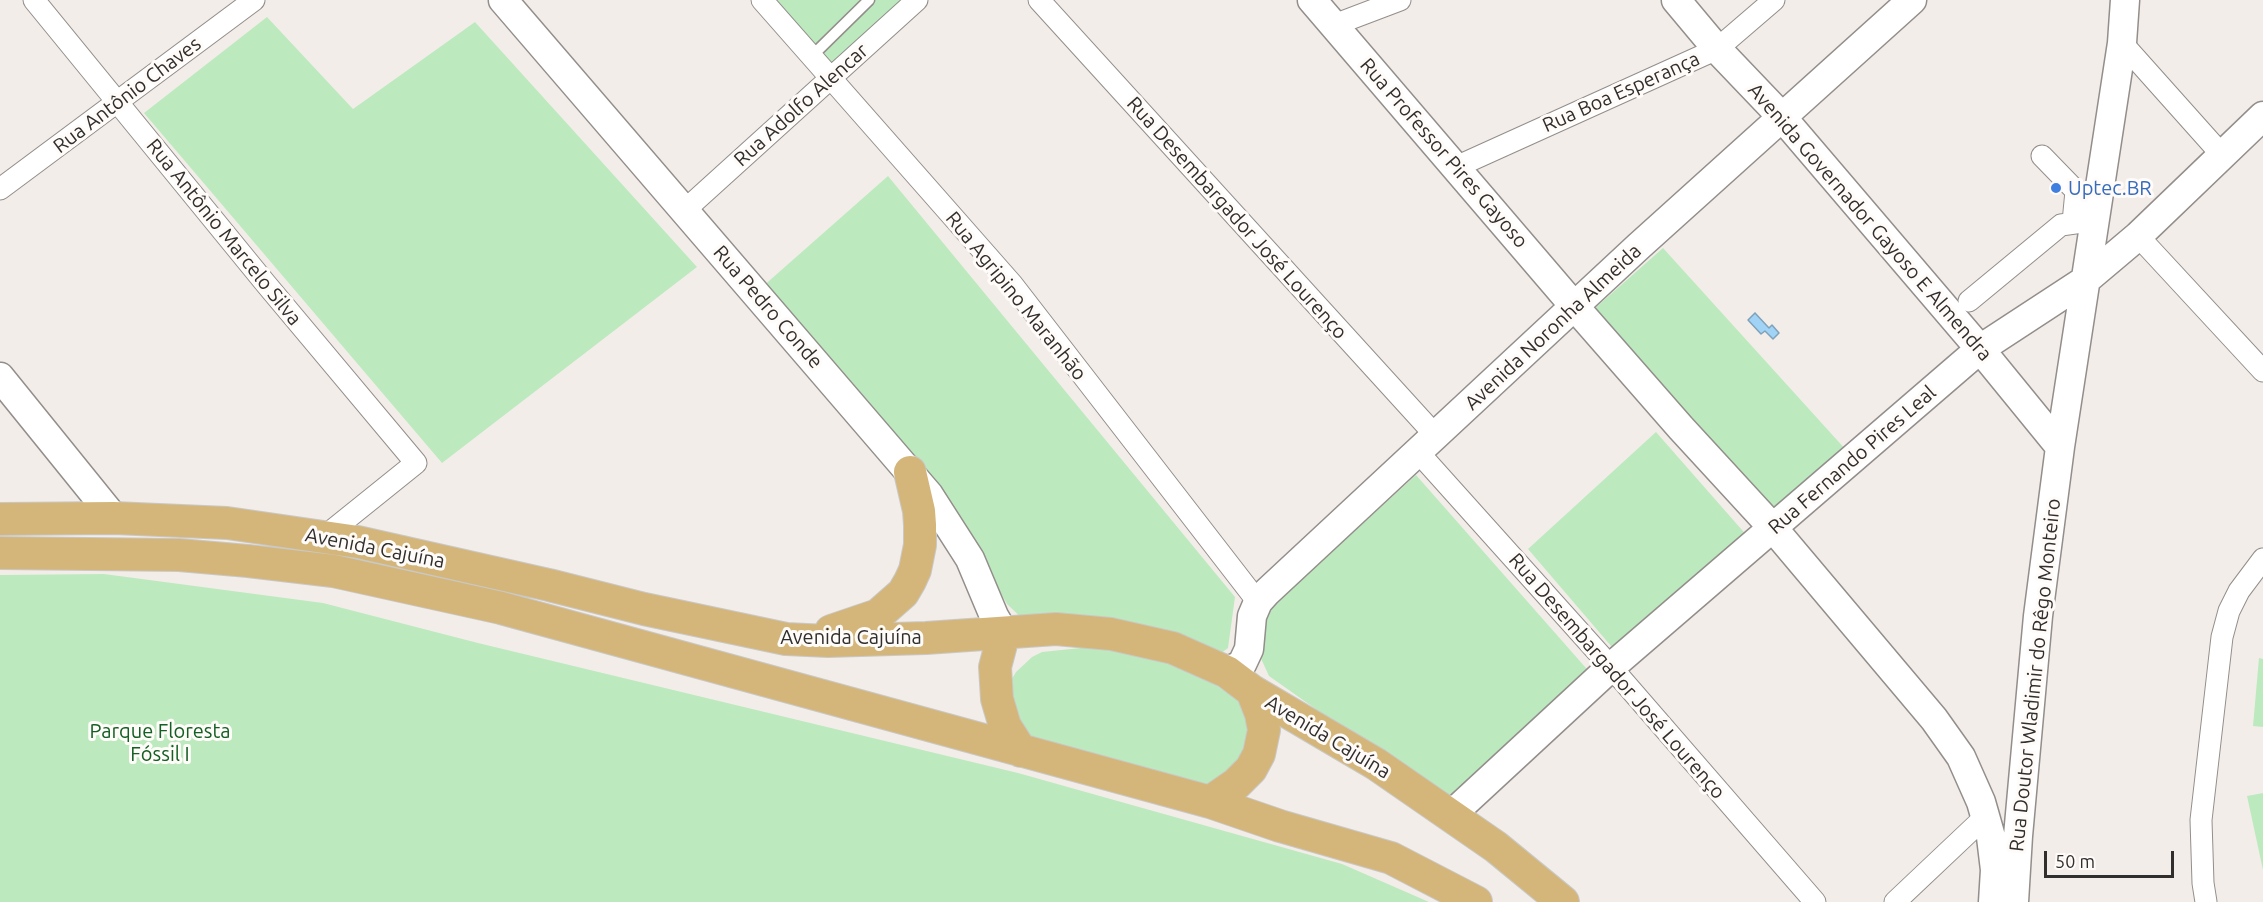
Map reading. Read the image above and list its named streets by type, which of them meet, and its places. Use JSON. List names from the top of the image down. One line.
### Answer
{"streets":{"main road":["Rua Professor Pires Gayoso","Avenida Governador Gayoso E Almendra","Rua Pedro Conde","Avenida Noronha Almeida","Rua Fernando Pires Leal","Avenida Cajuína","Rua Doutor Wladimir do Rêgo Monteiro"],"street":["Rua Boa Esperança","Rua Antônio Chaves","Rua Adolfo Alencar","Rua Desembargador José Lourenço","Rua Antônio Marcelo Silva","Rua Agripino Maranhão"]},"crossings":[["Rua Boa Esperança","Rua Professor Pires Gayoso"],["Rua Boa Esperança","Avenida Governador Gayoso E Almendra"],["Rua Antônio Chaves","Rua Antônio Marcelo Silva"],["Rua Adolfo Alencar","Rua Agripino Maranhão"],["Rua Adolfo Alencar","Rua Pedro Conde"],["Rua Professor Pires Gayoso","Avenida Noronha Almeida"],["Rua Professor Pires Gayoso","Rua Fernando Pires Leal"],["Rua Desembargador José Lourenço","Avenida Noronha Almeida"],["Rua Desembargador José Lourenço","Rua Fernando Pires Leal"],["Avenida Governador Gayoso E Almendra","Avenida Noronha Almeida"],["Avenida Governador Gayoso E Almendra","Rua Fernando Pires Leal"],["Avenida Governador Gayoso E Almendra","Rua Doutor Wladimir do Rêgo Monteiro"],["Rua Antônio Marcelo Silva","Avenida Cajuína"],["Rua Agripino Maranhão","Avenida Noronha Almeida"],["Rua Pedro Conde","Avenida Cajuína"],["Rua Fernando Pires Leal","Avenida Cajuína"],["Rua Fernando Pires Leal","Rua Doutor Wladimir do Rêgo Monteiro"]],"parks":["Parque Floresta Fóssil I"],"places":["Uptec.BR"],"scale_bar":"50 m"}
